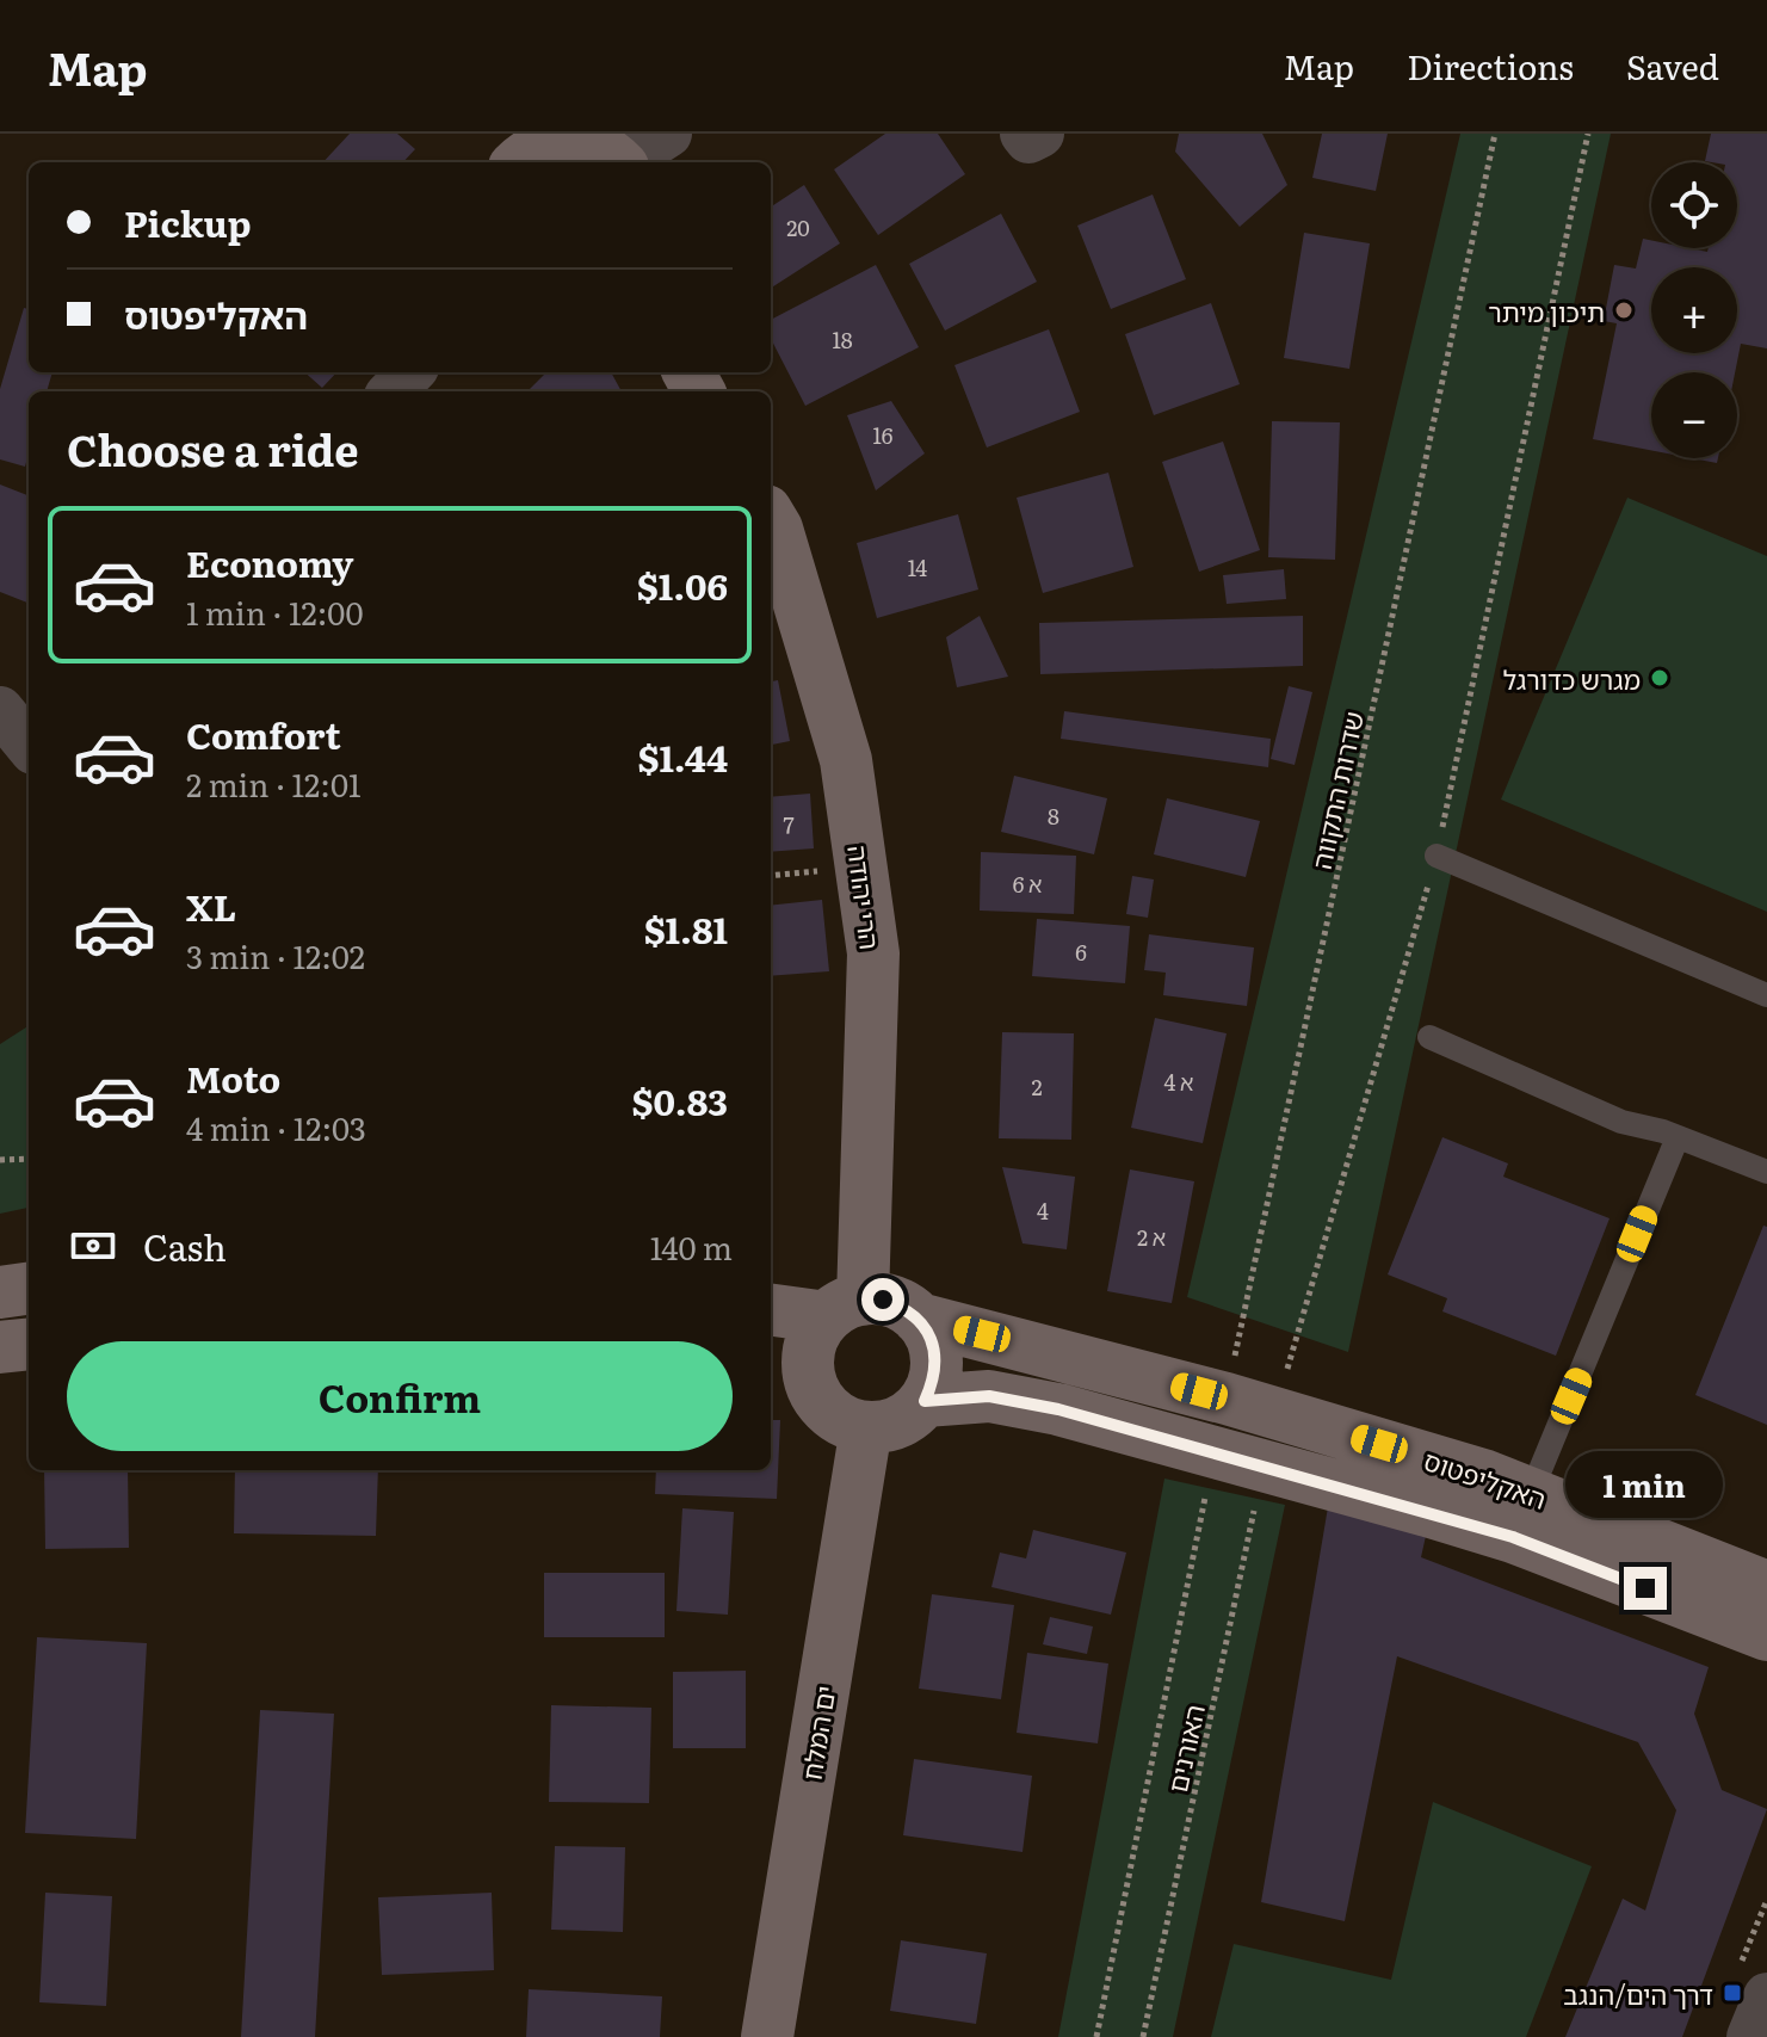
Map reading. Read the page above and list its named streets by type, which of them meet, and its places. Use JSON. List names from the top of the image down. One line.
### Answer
{"streets":{"street":["הרי יהודה","האקליפטוס","ים המלח"],"path":["שדרות התקווה","האורנים"]},"crossings":[["שדרות התקווה","האקליפטוס"],["הרי יהודה","האקליפטוס"],["הרי יהודה","ים המלח"],["האקליפטוס","ים המלח"],["האקליפטוס","האורנים"]],"places":{"other":["תיכון מיתר","מגרש כדורגל"],"transit":["דרך הים/הנגב"]},"house_numbers":["20","18","16","14","8","7","6 א","6","4 א","2","4","2 א"],"page":{"header":"Map","nav":["Map","Directions","Saved"],"map_buttons":["+","−"],"banner":["Pickup","האקליפטוס"],"heading":"Choose a ride","list":[{"name":"Economy","note":"1 min · 12:00","value":"$1.06"},{"name":"Comfort","note":"2 min · 12:01","value":"$1.44"},{"name":"XL","note":"3 min · 12:02","value":"$1.81"},{"name":"Moto","note":"4 min · 12:03","value":"$0.83"}],"pay":["Cash","140 m"],"buttons":"Confirm","bubble":"1 min"}}
